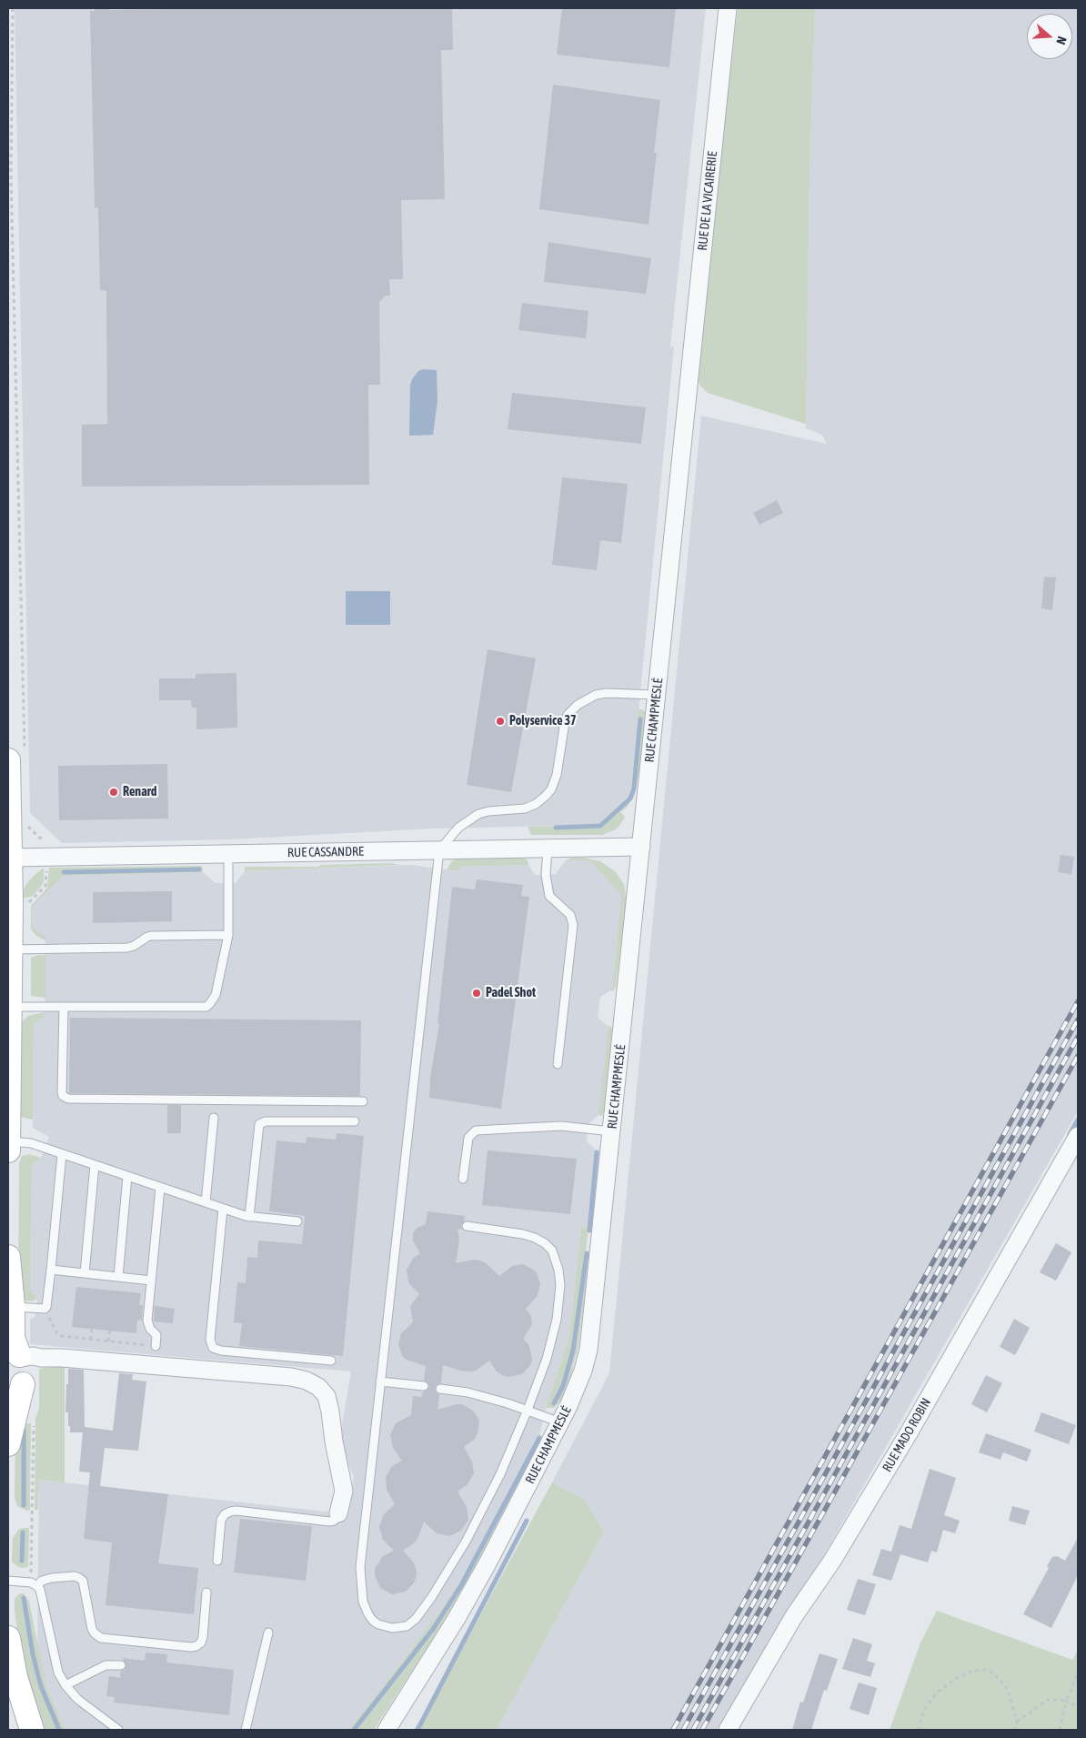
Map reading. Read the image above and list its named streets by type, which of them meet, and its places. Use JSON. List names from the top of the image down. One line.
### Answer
{"streets":{"street":["RUE DE LA VICAIRERIE","RUE CHAMPMESLÉ","RUE CASSANDRE","RUE MADO ROBIN"]},"crossings":[["RUE DE LA VICAIRERIE","RUE CHAMPMESLÉ"],["RUE CHAMPMESLÉ","RUE CASSANDRE"]],"places":["Polyservice 37","Renard","Padel Shot"],"north":"right"}
